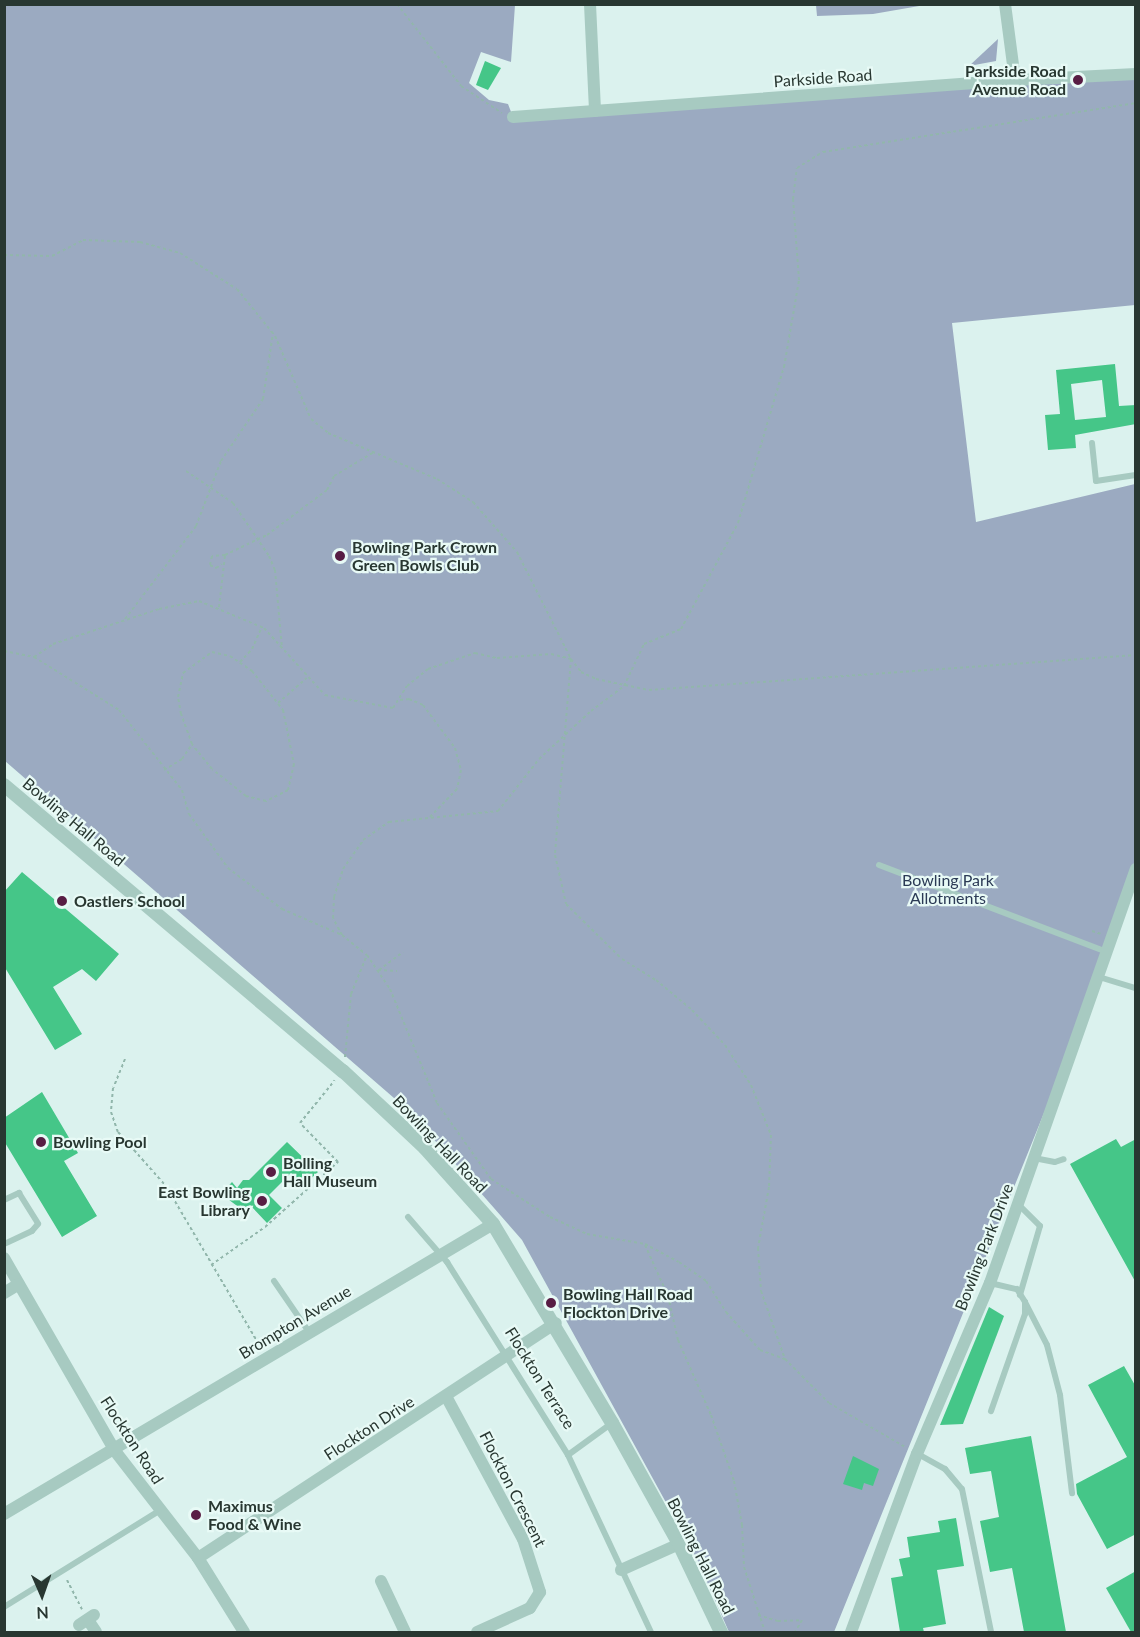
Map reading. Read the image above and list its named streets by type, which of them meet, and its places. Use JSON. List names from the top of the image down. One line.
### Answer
{"streets":{"street":["Parkside Road","Bowling Hall Road","Bowling Park Drive","Brompton Avenue","Flockton Drive","Flockton Road","Flockton Crescent"],"lane":["Flockton Terrace"]},"crossings":[["Bowling Hall Road","Brompton Avenue"],["Bowling Hall Road","Flockton Drive"],["Brompton Avenue","Flockton Terrace"],["Brompton Avenue","Flockton Road"],["Flockton Terrace","Flockton Drive"],["Flockton Drive","Flockton Road"],["Flockton Drive","Flockton Crescent"]],"parks":["Bowling Park Allotments"],"places":["Parkside Road Avenue Road","Bowling Park Crown Green Bowls Club","Oastlers School","Bowling Pool","Bolling Hall Museum","East Bowling Library","Bowling Hall Road Flockton Drive","Maximus Food & Wine"],"north":"bottom"}
